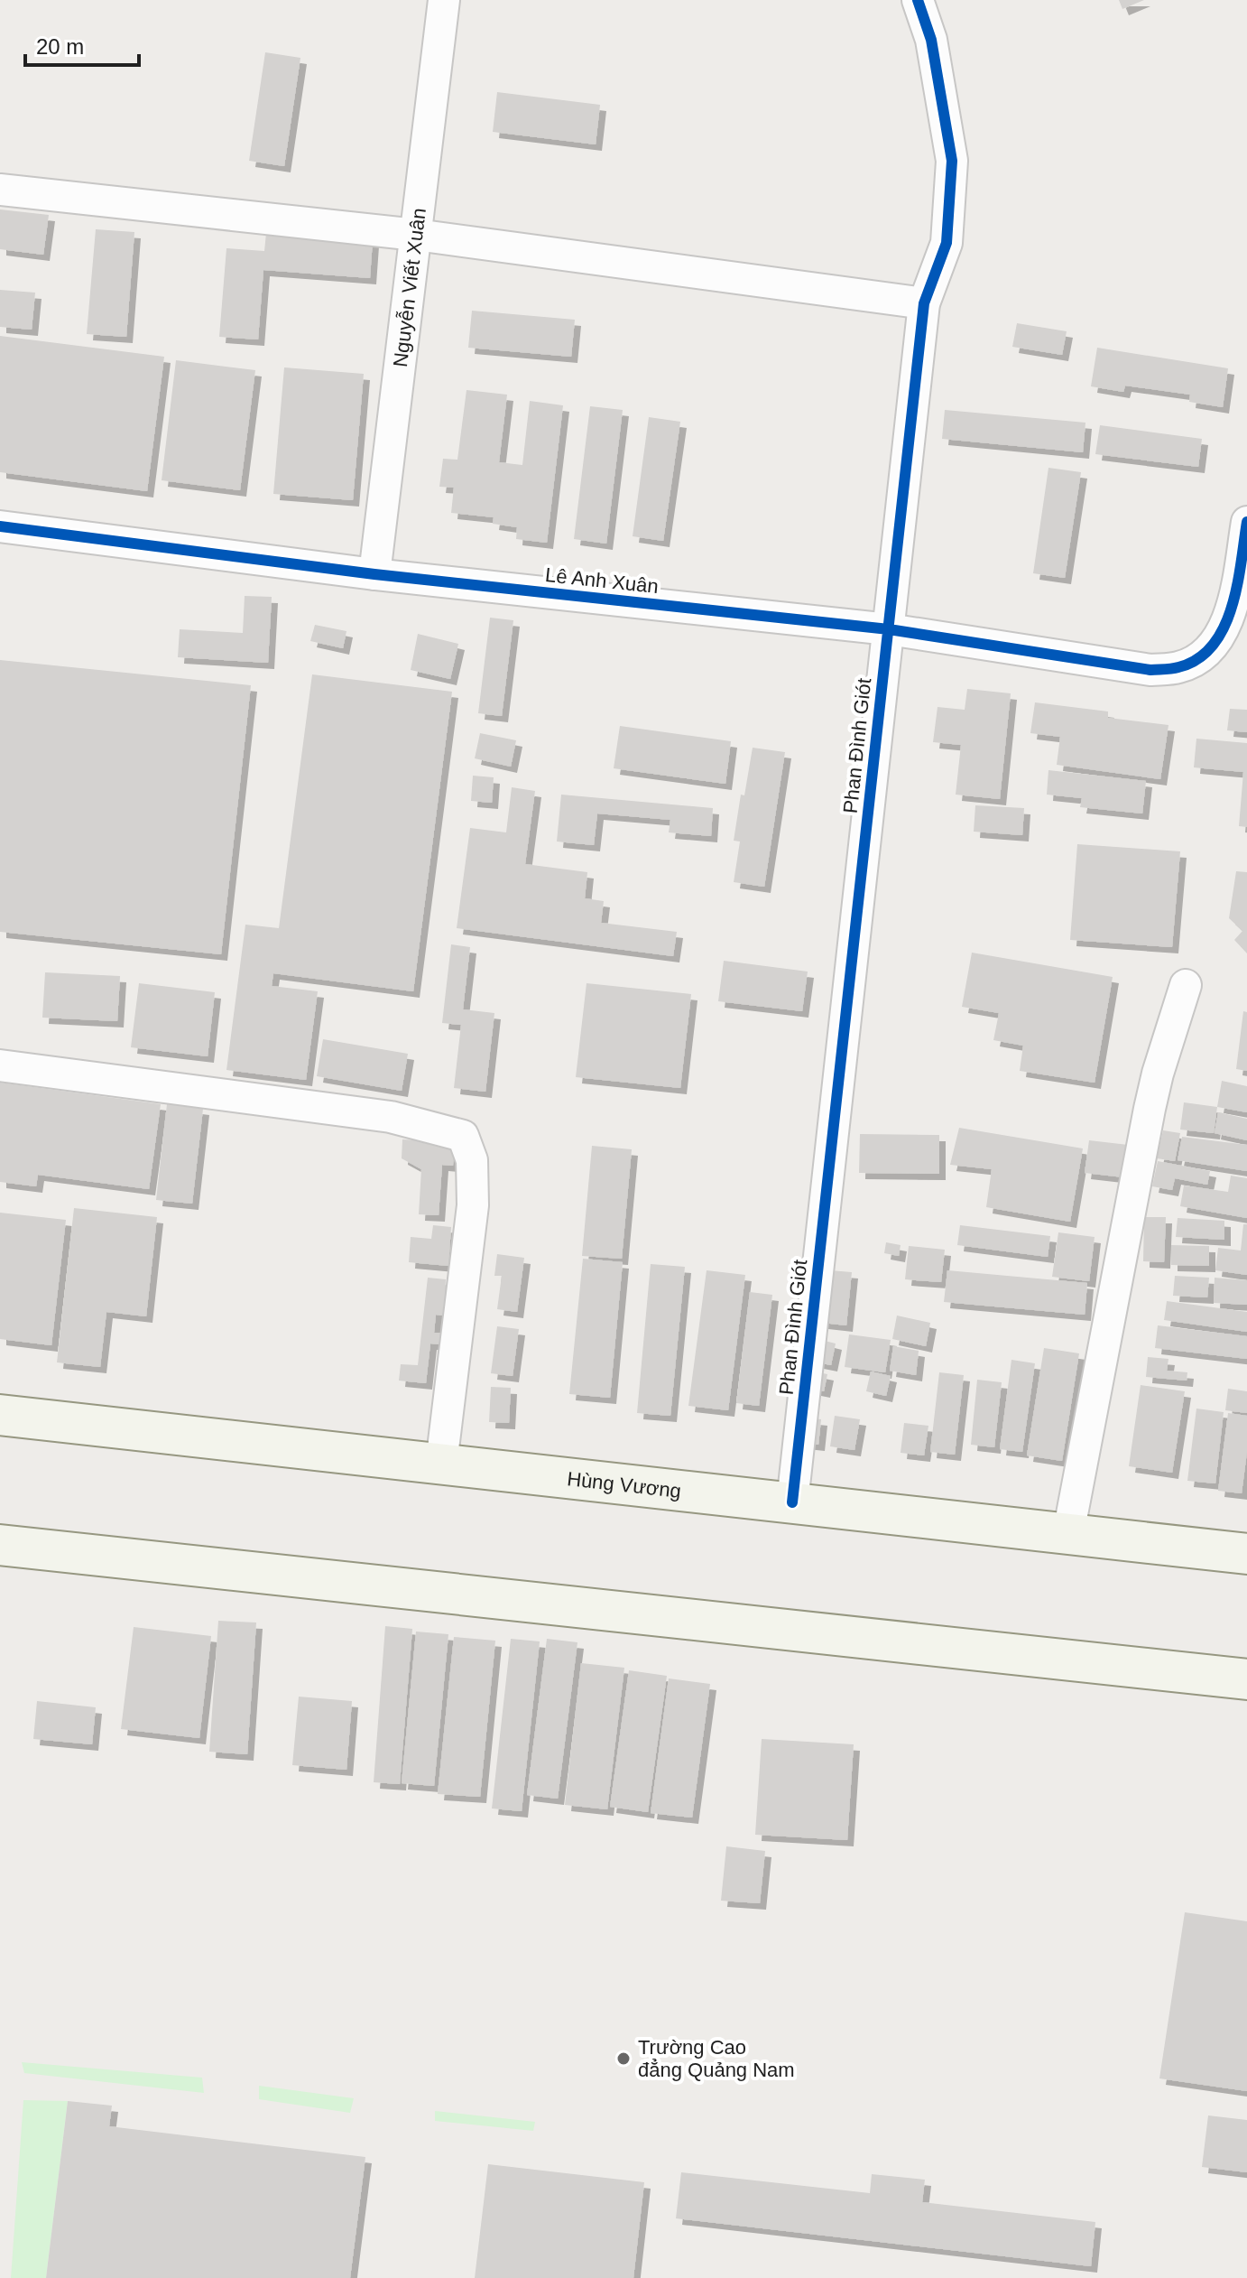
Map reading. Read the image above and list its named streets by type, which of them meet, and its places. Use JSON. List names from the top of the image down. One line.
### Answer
{"streets":{"main road":["Hùng Vương"],"street":["Nguyễn Viết Xuân","Lê Anh Xuân","Phan Đình Giót"]},"crossings":[["Nguyễn Viết Xuân","Lê Anh Xuân"],["Lê Anh Xuân","Phan Đình Giót"],["Phan Đình Giót","Hùng Vương"]],"places":["Trường Cao đẳng Quảng Nam"],"scale_bar":"20 m"}
